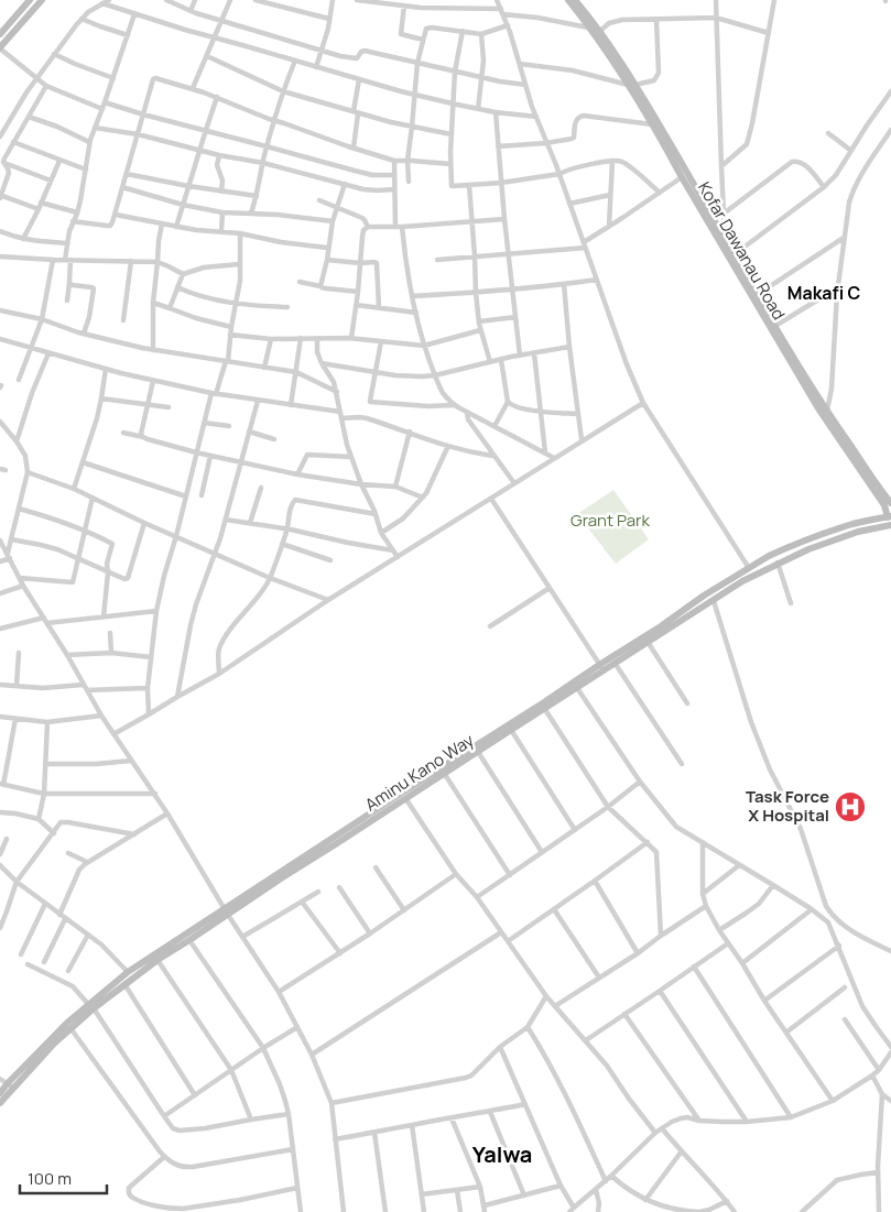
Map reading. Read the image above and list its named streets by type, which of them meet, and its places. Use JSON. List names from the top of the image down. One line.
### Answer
{"streets":{"main road":["Kofar Dawanau Road","Aminu Kano Way"]},"crossings":[["Kofar Dawanau Road","Aminu Kano Way"]],"districts":["Makafi C","Yalwa"],"parks":["Grant Park"],"places":{"hospital":["Task Force X Hospital"]},"scale_bar":"100 m"}
